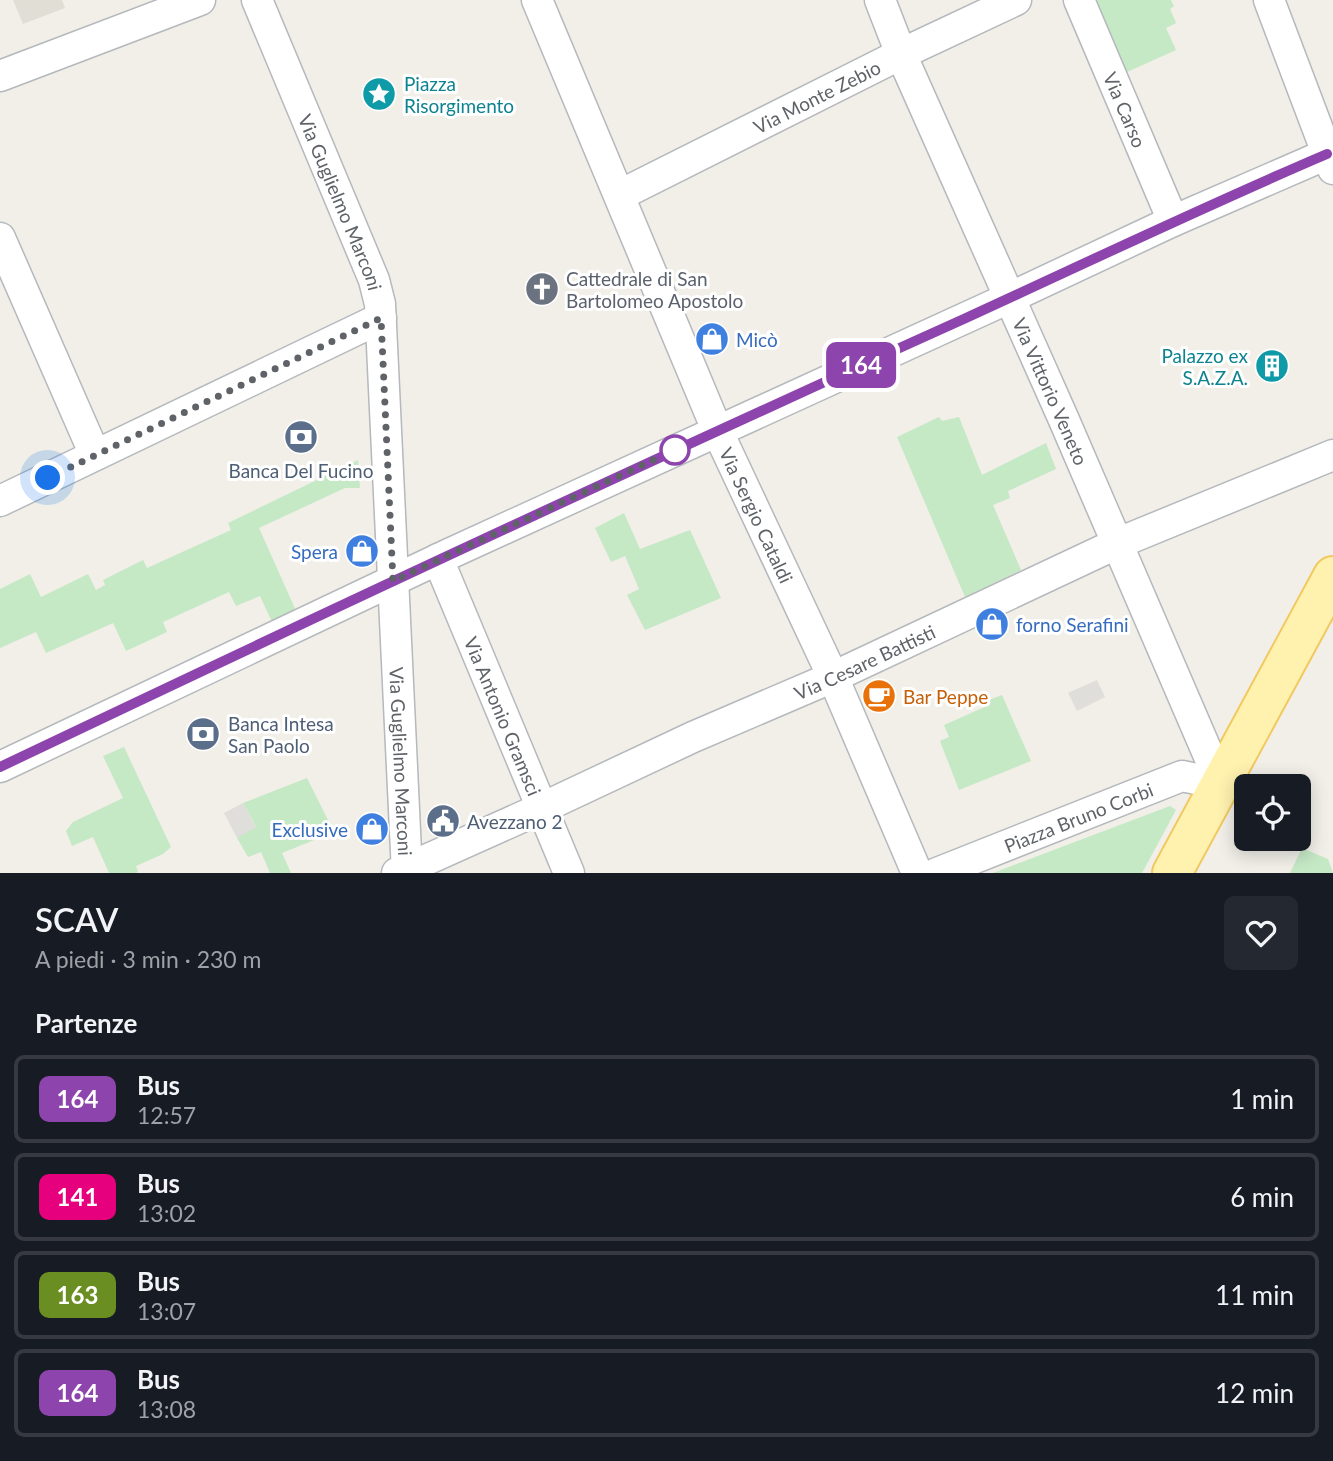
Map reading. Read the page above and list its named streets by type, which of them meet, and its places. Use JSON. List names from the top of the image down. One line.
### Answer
{"streets":{"street":["Via Monte Zebio","Via Carso","Via Guglielmo Marconi","Via Vittorio Veneto","Via Sergio Cataldi","Via Cesare Battisti","Via Antonio Gramsci","Piazza Bruno Corbi"]},"crossings":[["Via Monte Zebio","Via Vittorio Veneto"],["Via Monte Zebio","Via Sergio Cataldi"],["Via Guglielmo Marconi","Via Cesare Battisti"],["Via Vittorio Veneto","Via Cesare Battisti"],["Via Vittorio Veneto","Piazza Bruno Corbi"],["Via Sergio Cataldi","Via Cesare Battisti"],["Via Cesare Battisti","Via Antonio Gramsci"]],"places":{"place":["Piazza Risorgimento"],"church":["Cattedrale di San Bartolomeo Apostolo"],"shop":["Micò","Spera","forno Serafini","Exclusive"],"building":["Palazzo ex S.A.Z.A."],"bank":["Banca Del Fucino","Banca Intesa San Paolo"],"cafe":["Bar Peppe"],"public building":["Avezzano 2"]},"lines":["bus line 164"],"page":{"on_map":"164","heading":[["SCAV","A piedi · 3 min · 230 m"],"Partenze"],"list":[{"mark":"164","name":"Bus","note":"12:57","value":"1 min"},{"mark":"141","name":"Bus","note":"13:02","value":"6 min"},{"mark":"163","name":"Bus","note":"13:07","value":"11 min"},{"mark":"164","name":"Bus","note":"13:08","value":"12 min"}]}}
